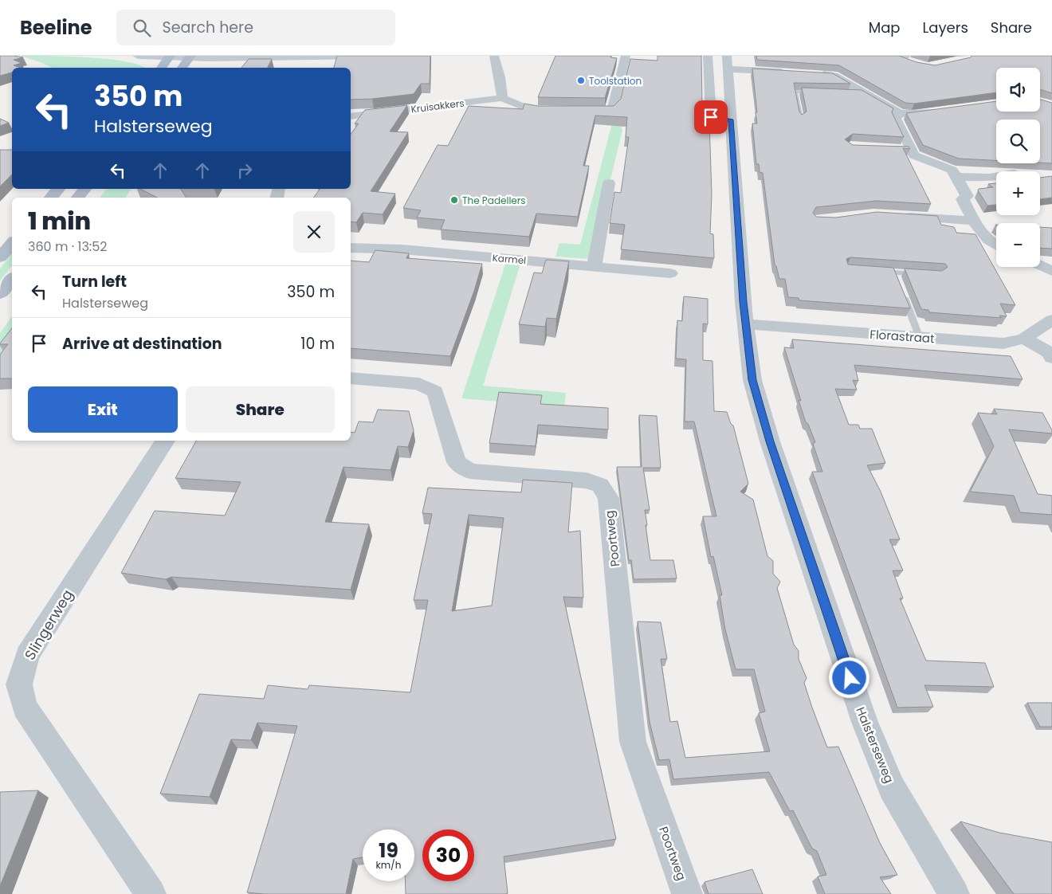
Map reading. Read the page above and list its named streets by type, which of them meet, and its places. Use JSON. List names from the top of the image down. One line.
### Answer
{"streets":{"street":["Kruisakkers","Karmel","Florastraat","Poortweg","Slingerweg","Halsterseweg"]},"crossings":[["Florastraat","Halsterseweg"]],"places":["Toolstation","The Padellers"],"page":{"header":"Beeline","search":"Search here","nav":["Map","Layers","Share"],"map_buttons":["+","−"],"turn":["350 m","Halsterseweg"],"heading":["1 min","360 m · 13:52"],"list":[{"name":"Turn left","note":"Halsterseweg","value":"350 m"},{"name":"Arrive at destination","value":"10 m"}],"buttons":["Exit","Share"],"speed":"19 km/h","limit":"30"}}
